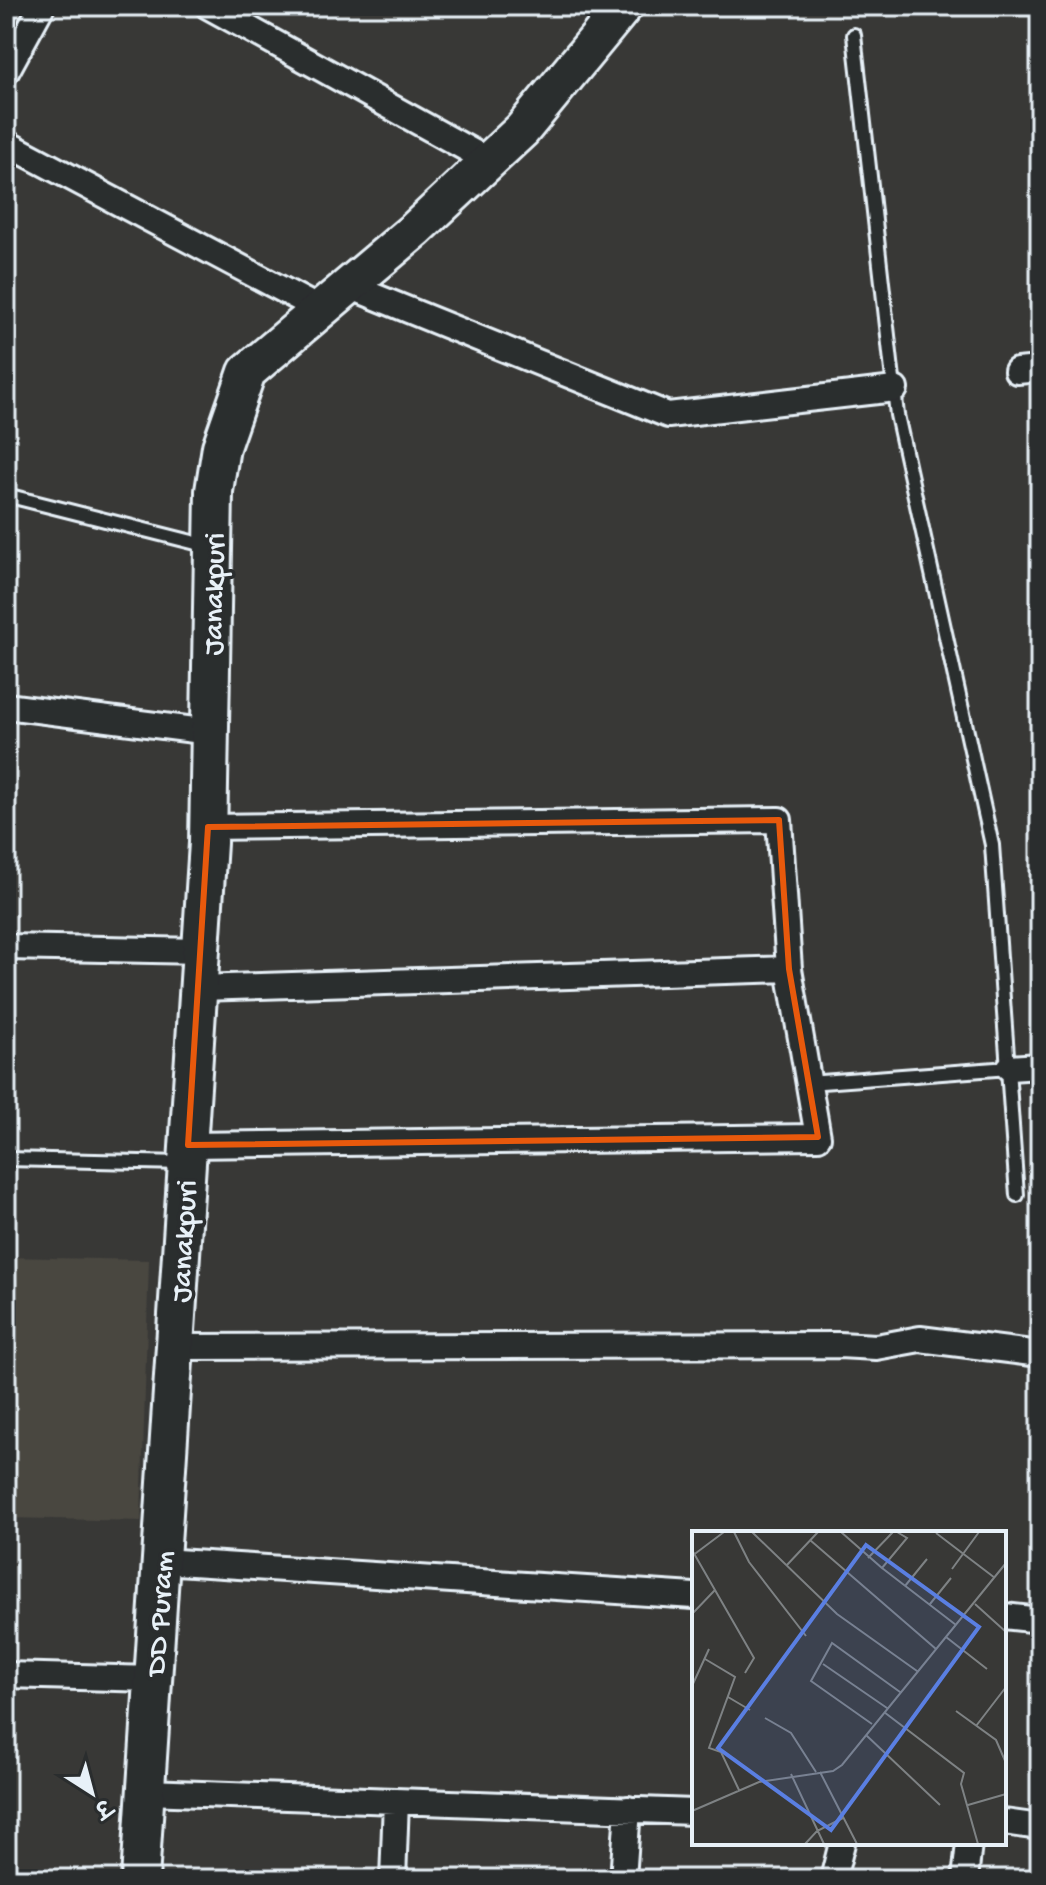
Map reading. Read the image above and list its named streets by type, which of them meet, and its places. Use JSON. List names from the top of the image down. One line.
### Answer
{"streets":{"street":["Janakpuri","DD Puram"]},"crossings":[["Janakpuri","DD Puram"]],"north":"bottom right"}
